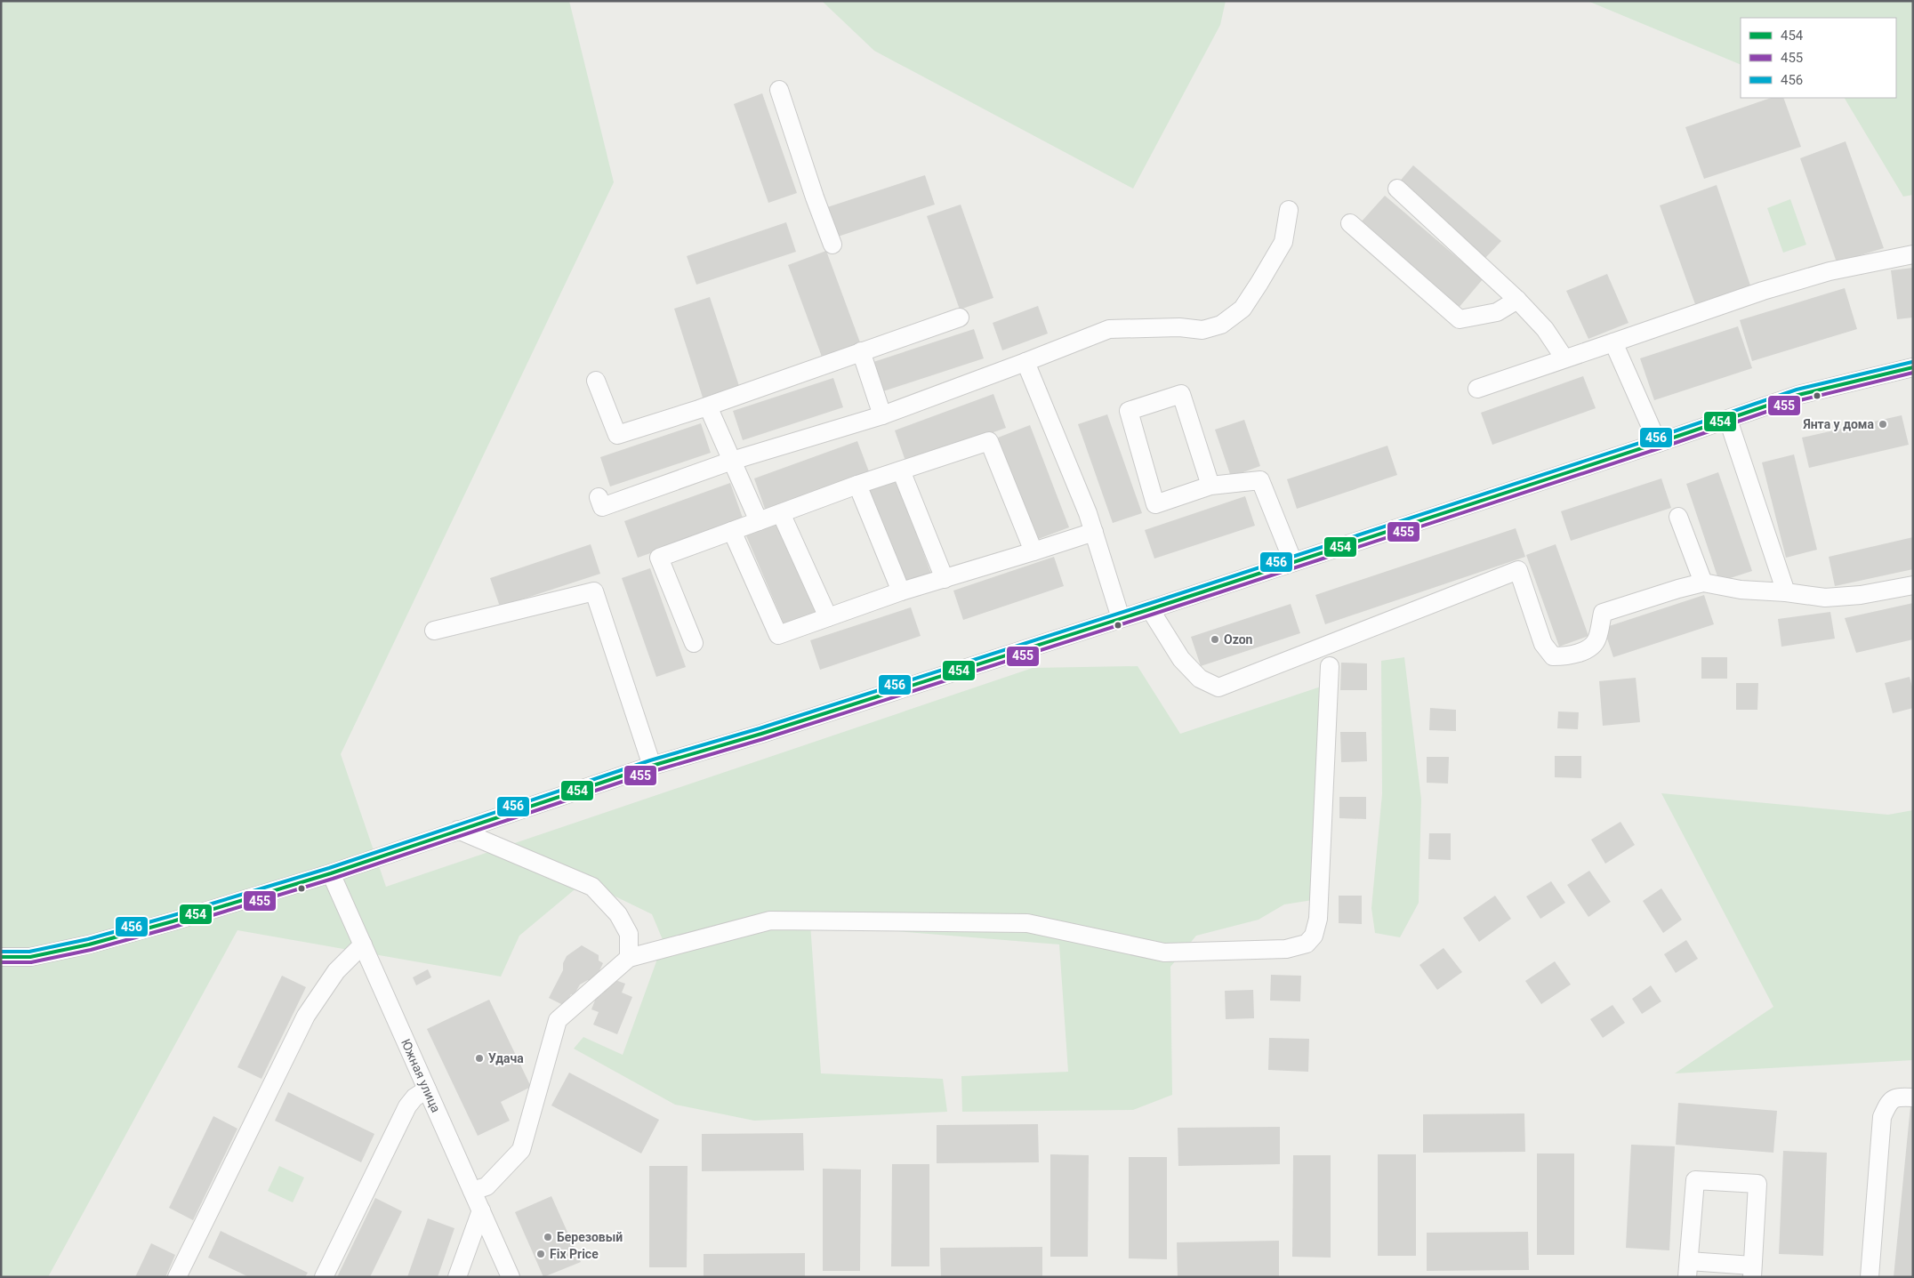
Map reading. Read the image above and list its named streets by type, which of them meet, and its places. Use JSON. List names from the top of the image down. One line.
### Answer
{"streets":{"street":["Южная улица"]},"places":["Янта у дома","Ozon","Удача","Березовый","Fix Price"],"lines":["transit line 456","transit line 454","transit line 455"],"legend":["454","455","456"]}
